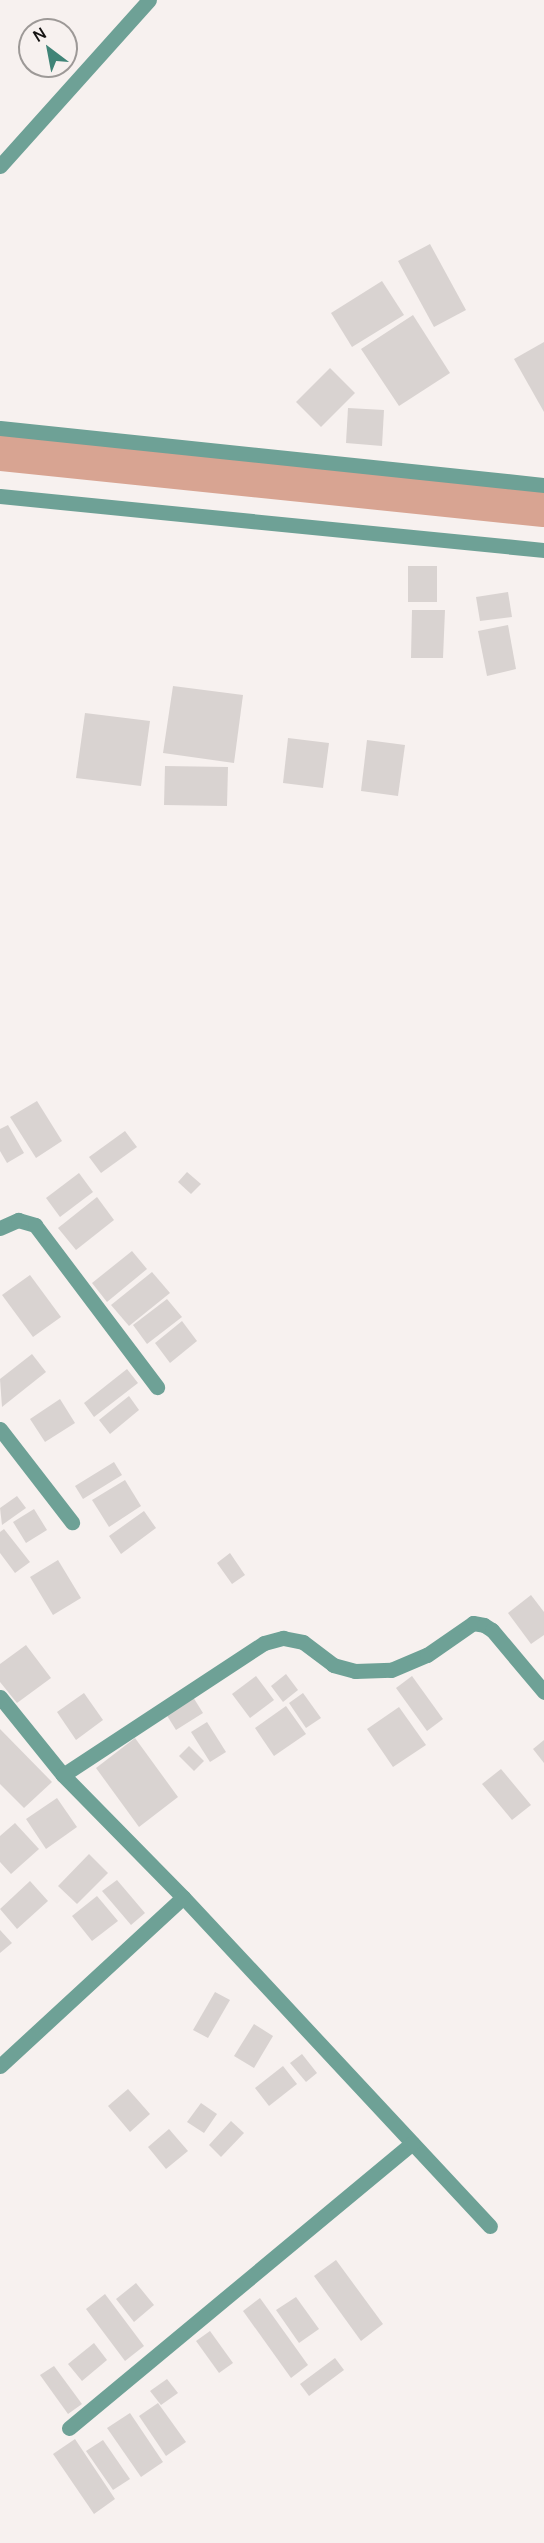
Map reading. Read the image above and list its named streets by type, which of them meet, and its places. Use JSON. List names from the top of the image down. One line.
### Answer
{"north":"top left"}
